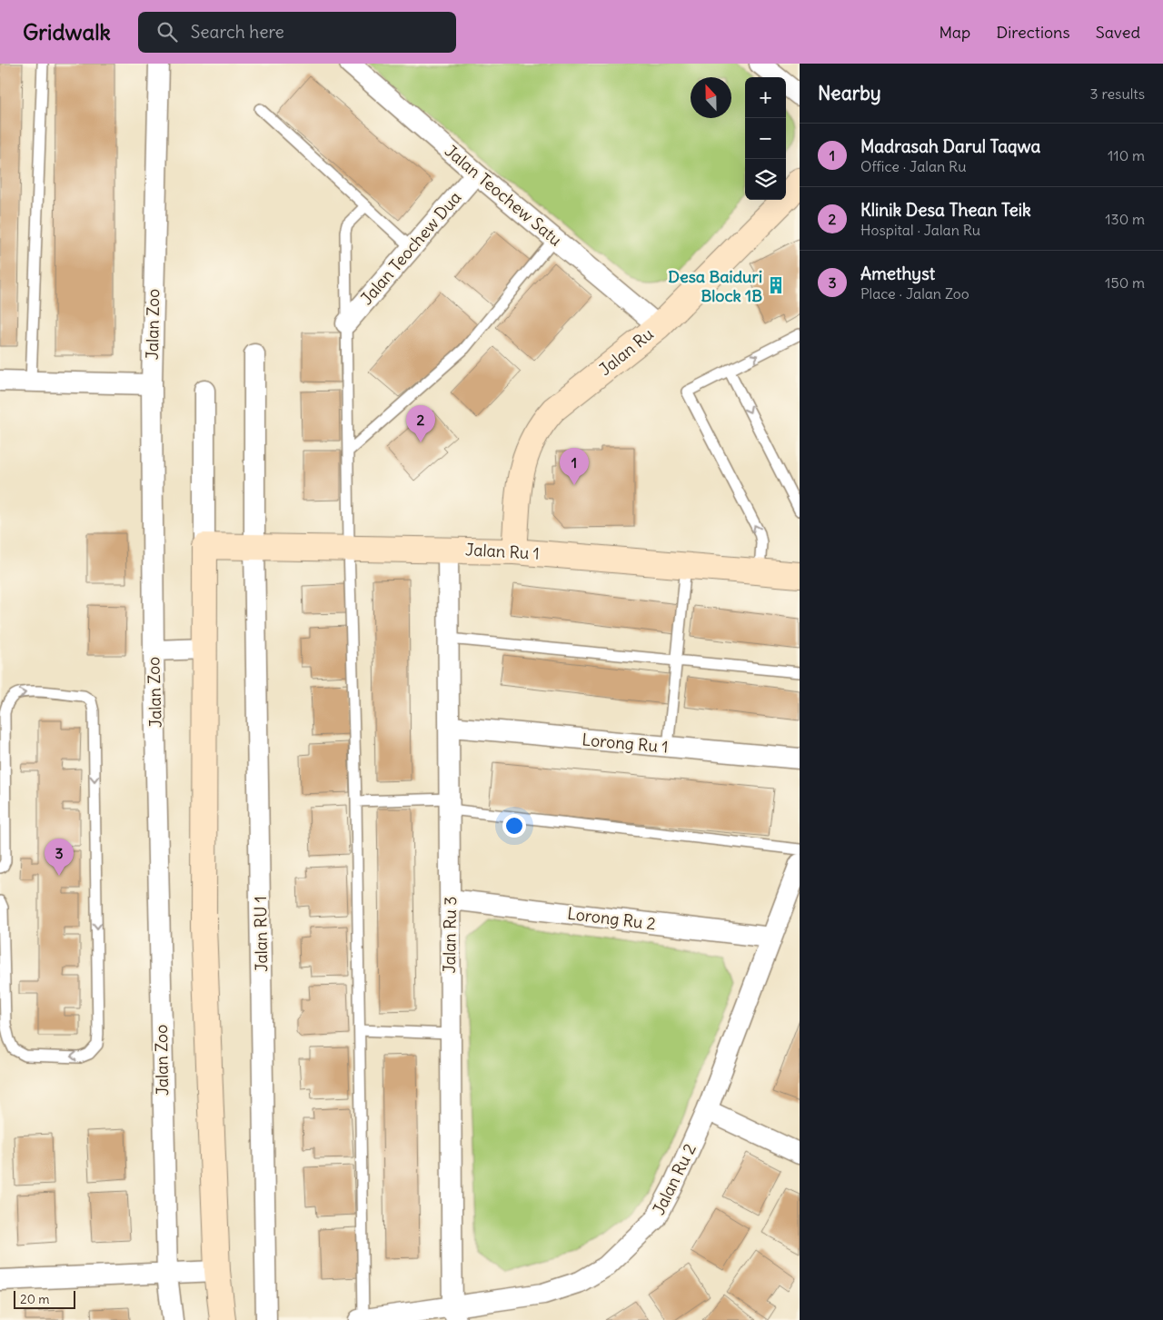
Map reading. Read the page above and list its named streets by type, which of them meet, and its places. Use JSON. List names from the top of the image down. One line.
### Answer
{"streets":{"street":["Jalan Teochew Satu","Jalan Teochew Dua","Jalan Zoo","Jalan Ru","Jalan Ru 1","Lorong Ru 1","Lorong Ru 2","Jalan RU 1","Jalan Ru 3","Jalan Ru 2"]},"crossings":[["Jalan Teochew Satu","Jalan Teochew Dua"],["Jalan Teochew Satu","Jalan Ru"],["Jalan Ru","Jalan Ru 1"],["Jalan Ru 1","Jalan RU 1"],["Jalan Ru 1","Jalan Ru 3"],["Lorong Ru 1","Jalan Ru 3"],["Lorong Ru 2","Jalan Ru 3"],["Lorong Ru 2","Jalan Ru 2"],["Jalan Ru 3","Jalan Ru 2"]],"places":{"building":["Desa Baiduri Block 1B"]},"scale_bar":"20 m","north":"top","page":{"header":"Gridwalk","search":"Search here","nav":["Map","Directions","Saved"],"heading":["Nearby","3 results"],"map_buttons":["+","−"],"list":[{"mark":"1","name":"Madrasah Darul Taqwa","note":"Office · Jalan Ru","value":"110 m"},{"mark":"2","name":"Klinik Desa Thean Teik","note":"Hospital · Jalan Ru","value":"130 m"},{"mark":"3","name":"Amethyst","note":"Place · Jalan Zoo","value":"150 m"}],"pins":["2","1","3"],"scale":"20 m"}}
